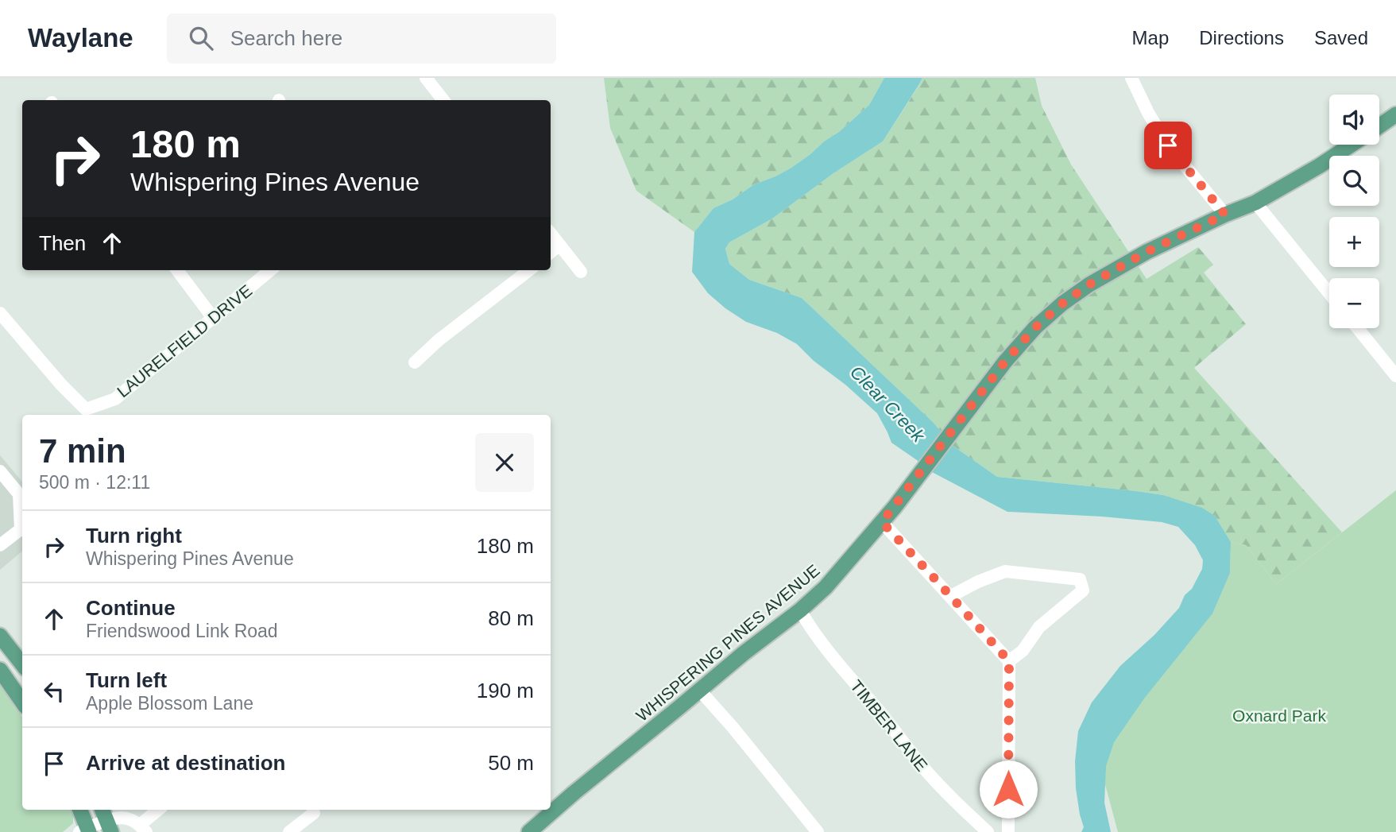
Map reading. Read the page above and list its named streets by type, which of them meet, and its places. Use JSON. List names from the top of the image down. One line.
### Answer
{"streets":{"main road":["WHISPERING PINES AVENUE"],"street":["LAURELFIELD DRIVE","TIMBER LANE"]},"crossings":[["WHISPERING PINES AVENUE","TIMBER LANE"]],"water":["Clear Creek"],"parks":["Oxnard Park"],"page":{"header":"Waylane","search":"Search here","nav":["Map","Directions","Saved"],"map_buttons":["+","−"],"turn":["180 m","Whispering Pines Avenue"],"then":"Then","heading":["7 min","500 m · 12:11"],"list":[{"name":"Turn right","note":"Whispering Pines Avenue","value":"180 m"},{"name":"Continue","note":"Friendswood Link Road","value":"80 m"},{"name":"Turn left","note":"Apple Blossom Lane","value":"190 m"},{"name":"Arrive at destination","value":"50 m"}]}}
